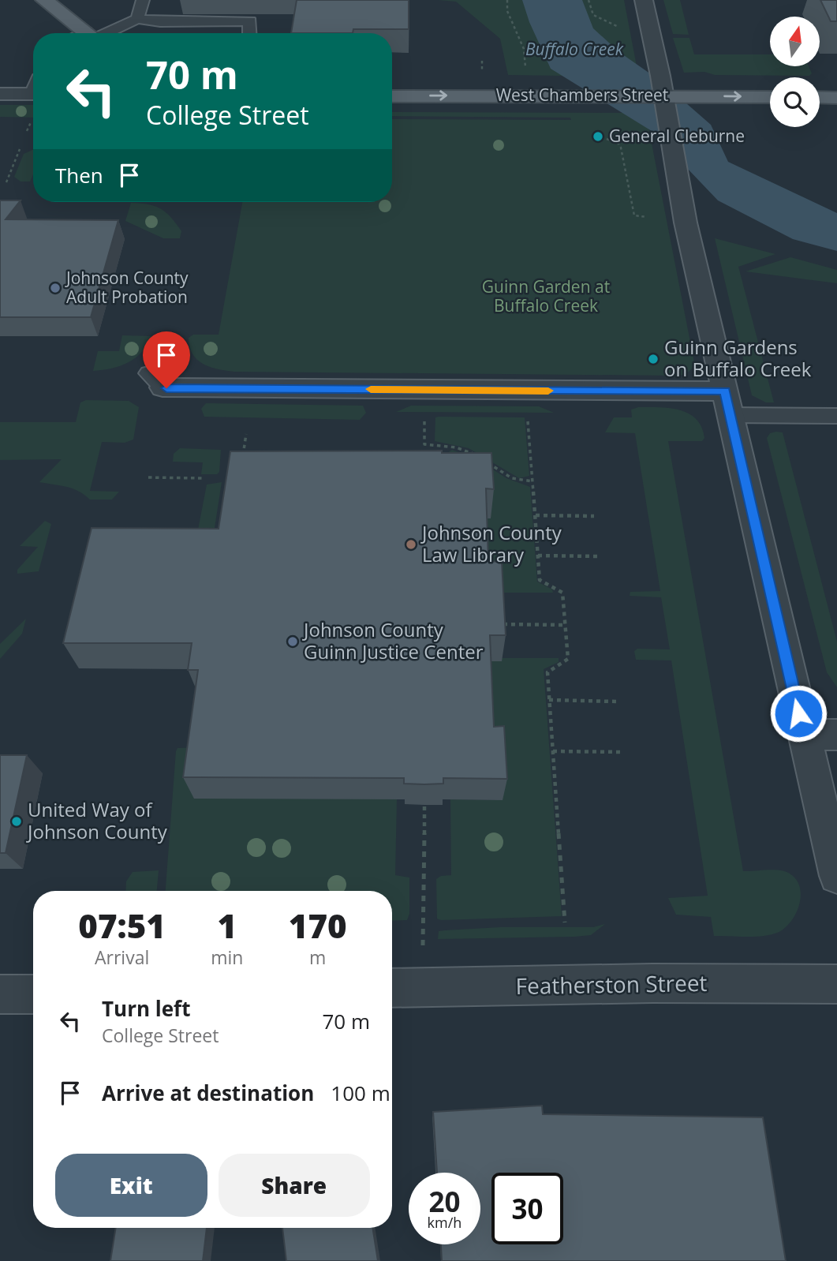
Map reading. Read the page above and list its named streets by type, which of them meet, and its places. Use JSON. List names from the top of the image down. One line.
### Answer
{"streets":{"main road":["West Chambers Street"],"street":["Featherston Street"]},"one_way":["West Chambers Street"],"water":["Buffalo Creek"],"parks":["Guinn Garden at Buffalo Creek"],"places":["General Cleburne","Johnson County Adult Probation","Guinn Gardens on Buffalo Creek","Johnson County Law Library","Johnson County Guinn Justice Center","United Way of Johnson County"],"north":"top","page":{"turn":["70 m","College Street"],"then":"Then","eta":["07:51","Arrival","1","min","170","m"],"list":[{"name":"Turn left","note":"College Street","value":"70 m"},{"name":"Arrive at destination","value":"100 m"}],"buttons":["Exit","Share"],"speed":"20 km/h","limit":"30"}}
